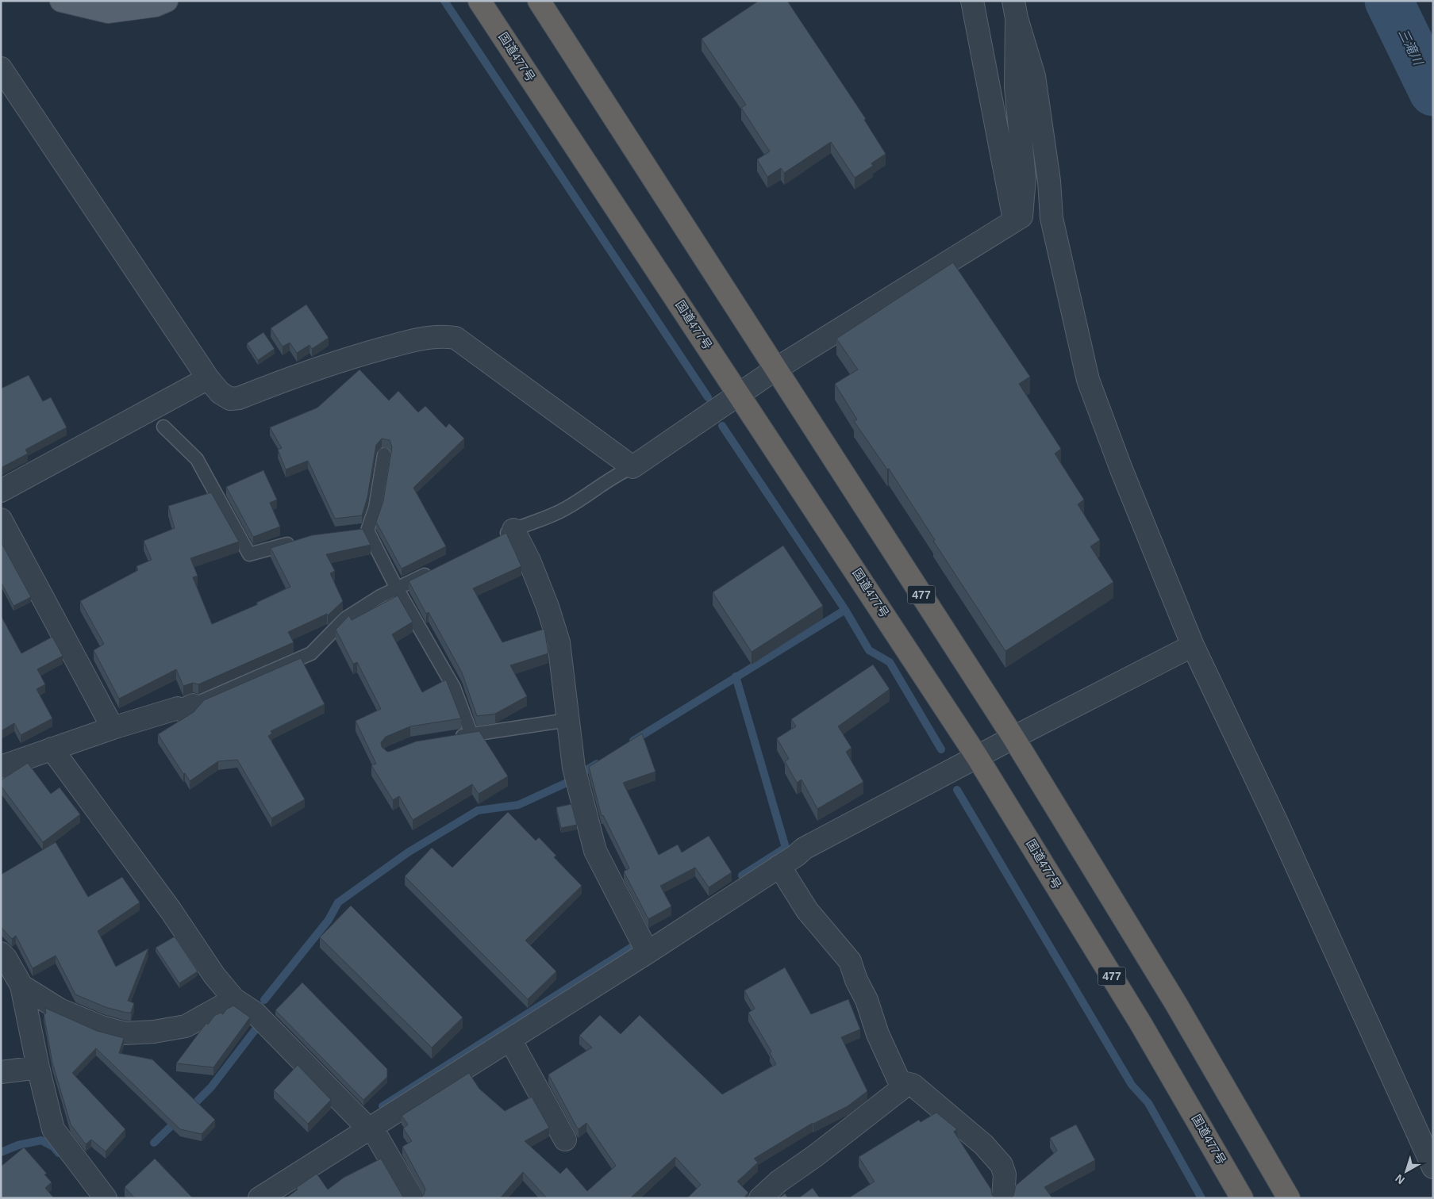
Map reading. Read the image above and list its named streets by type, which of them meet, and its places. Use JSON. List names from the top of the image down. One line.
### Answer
{"streets":{"highway":["国道477号","477"]},"water":["三滝川"],"north":"bottom left"}
